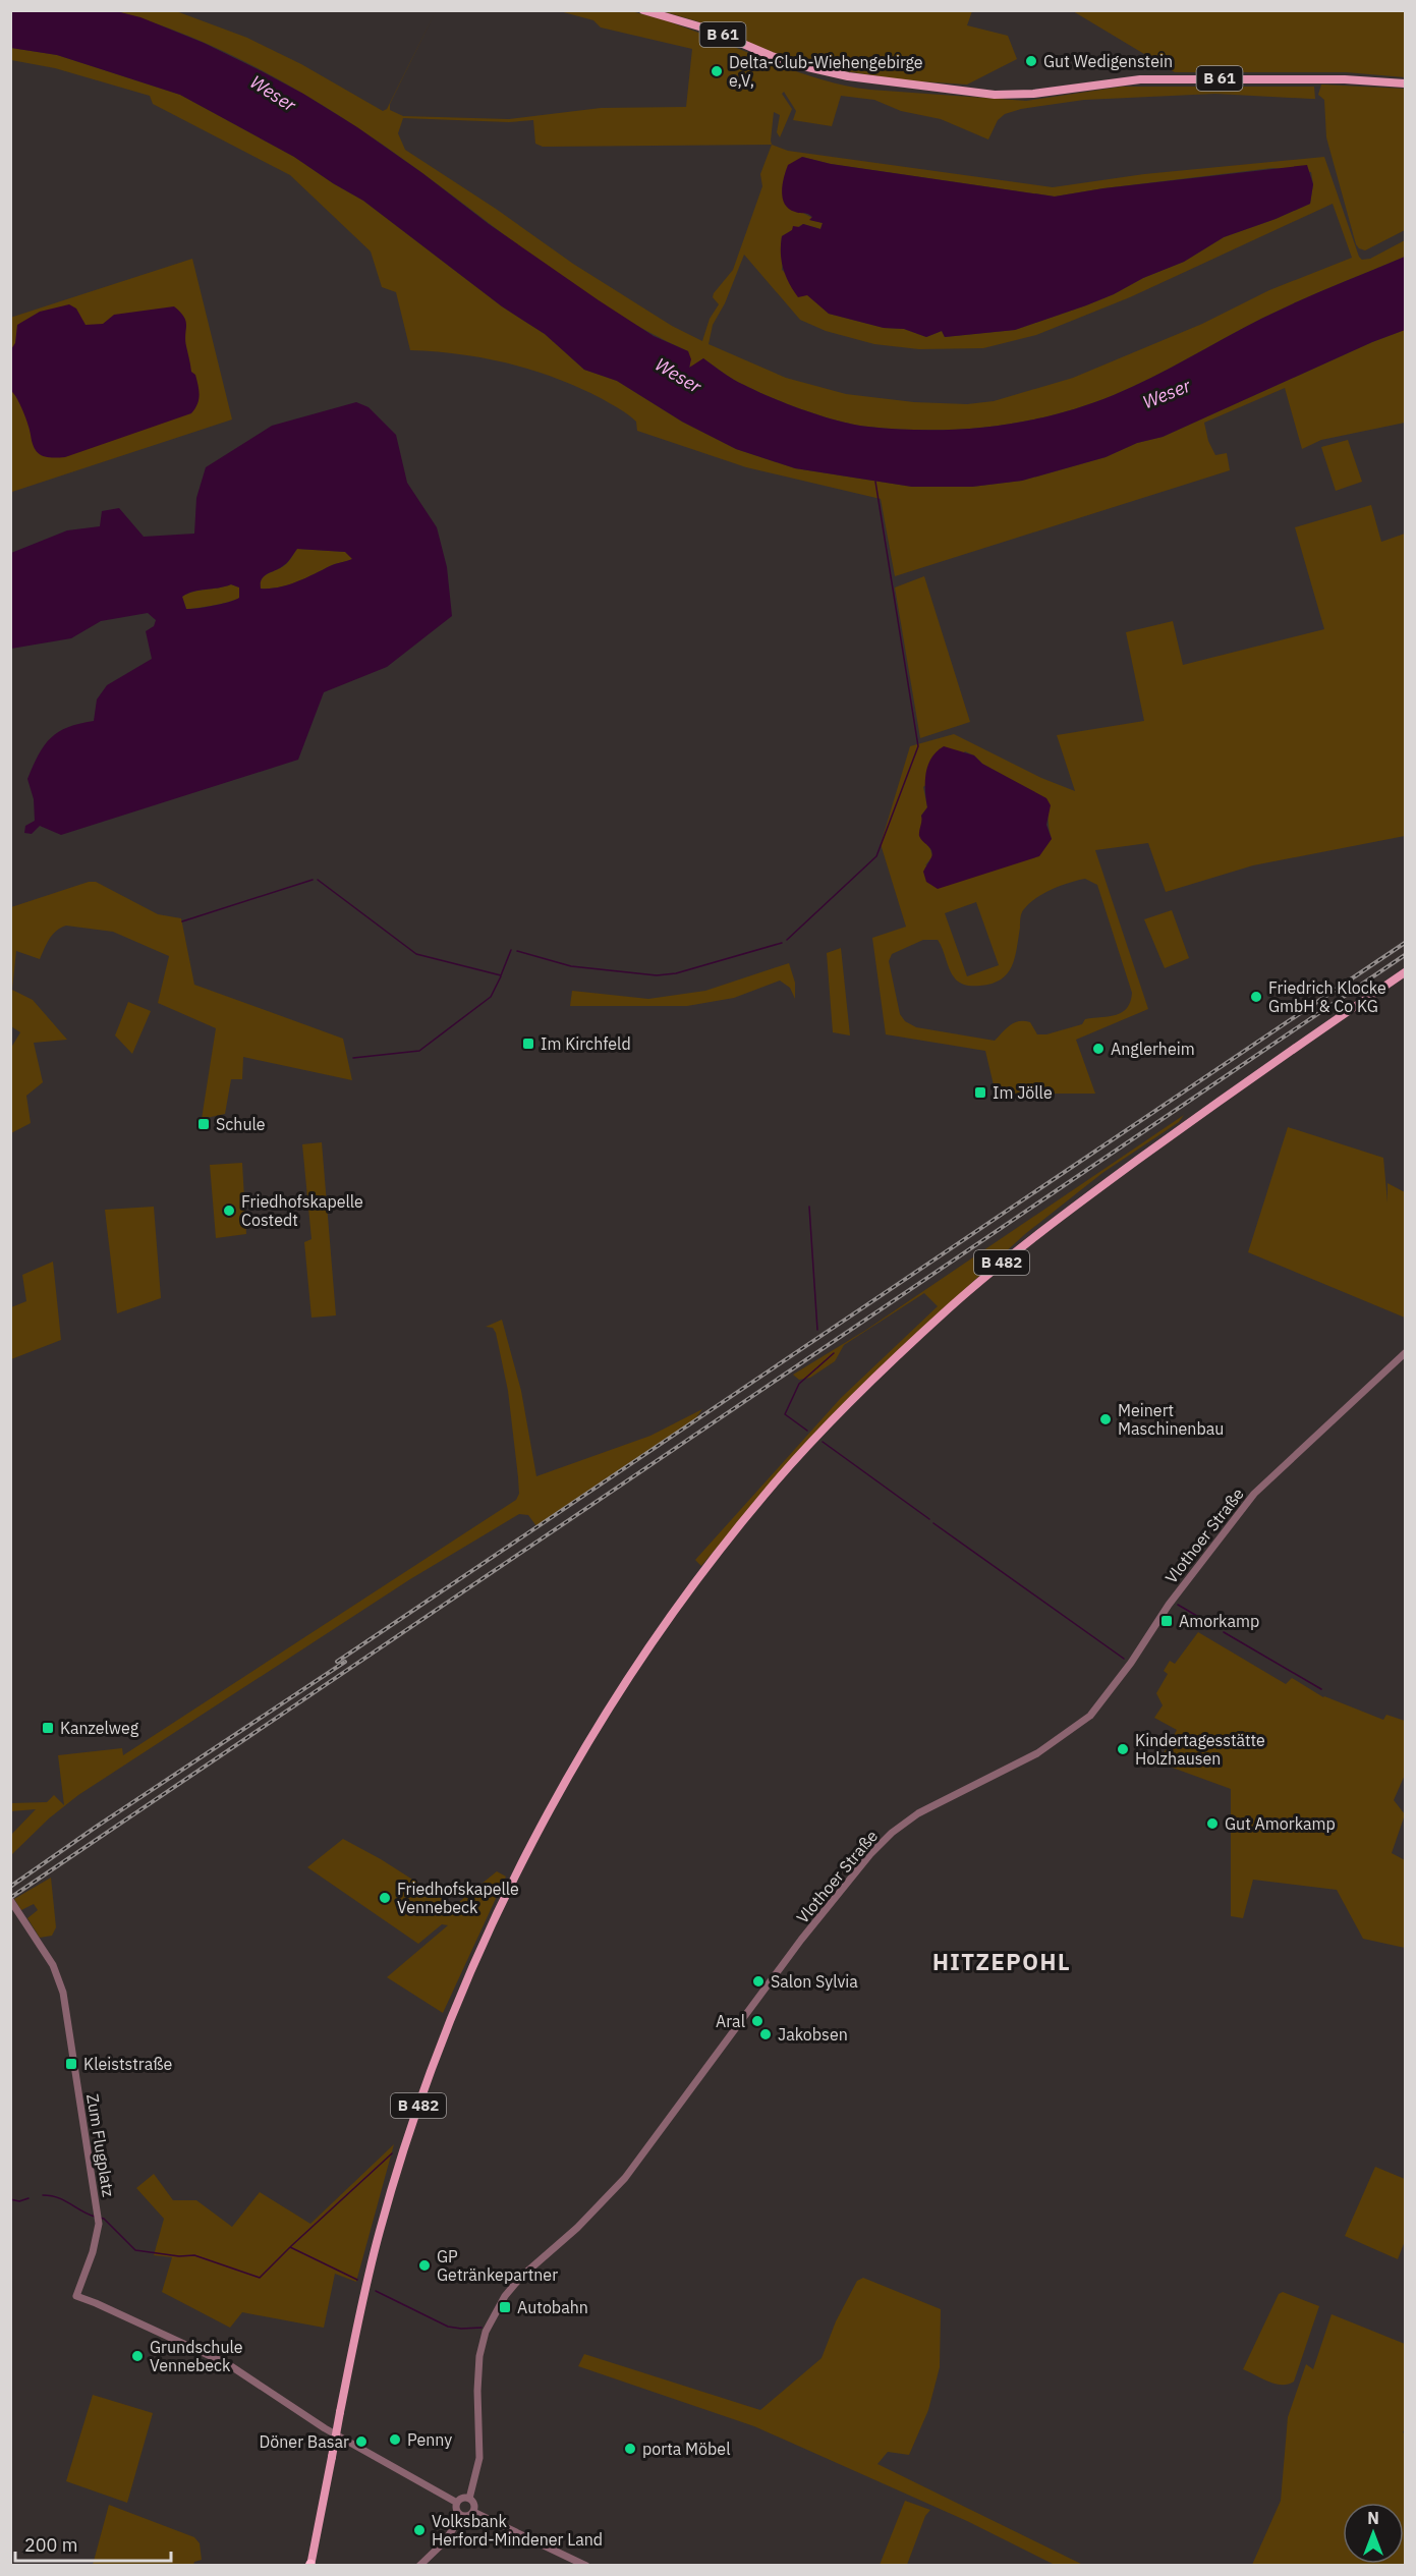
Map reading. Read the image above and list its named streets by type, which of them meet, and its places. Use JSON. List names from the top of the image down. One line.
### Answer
{"streets":{"main road":["B 61","B 482"],"street":["Vlothoer Straße","Zum Flugplatz"]},"crossings":[["Vlothoer Straße","Zum Flugplatz"]],"districts":["HITZEPOHL"],"water":["Weser"],"places":{"other":["Gut Wedigenstein","Delta-Club-Wiehengebirge e,V,","Friedrich Klocke GmbH & Co KG","Anglerheim","Friedhofskapelle Costedt","Meinert Maschinenbau","Kindertagesstätte Holzhausen","Gut Amorkamp","Friedhofskapelle Vennebeck","Salon Sylvia","Aral","Jakobsen","GP Getränkepartner","Grundschule Vennebeck","Penny","Döner Basar","porta Möbel","Volksbank Herford-Mindener Land"],"transit":["Im Kirchfeld","Im Jölle","Schule","Amorkamp","Kanzelweg","Kleiststraße","Autobahn"]},"scale_bar":"200 m","north":"top"}
